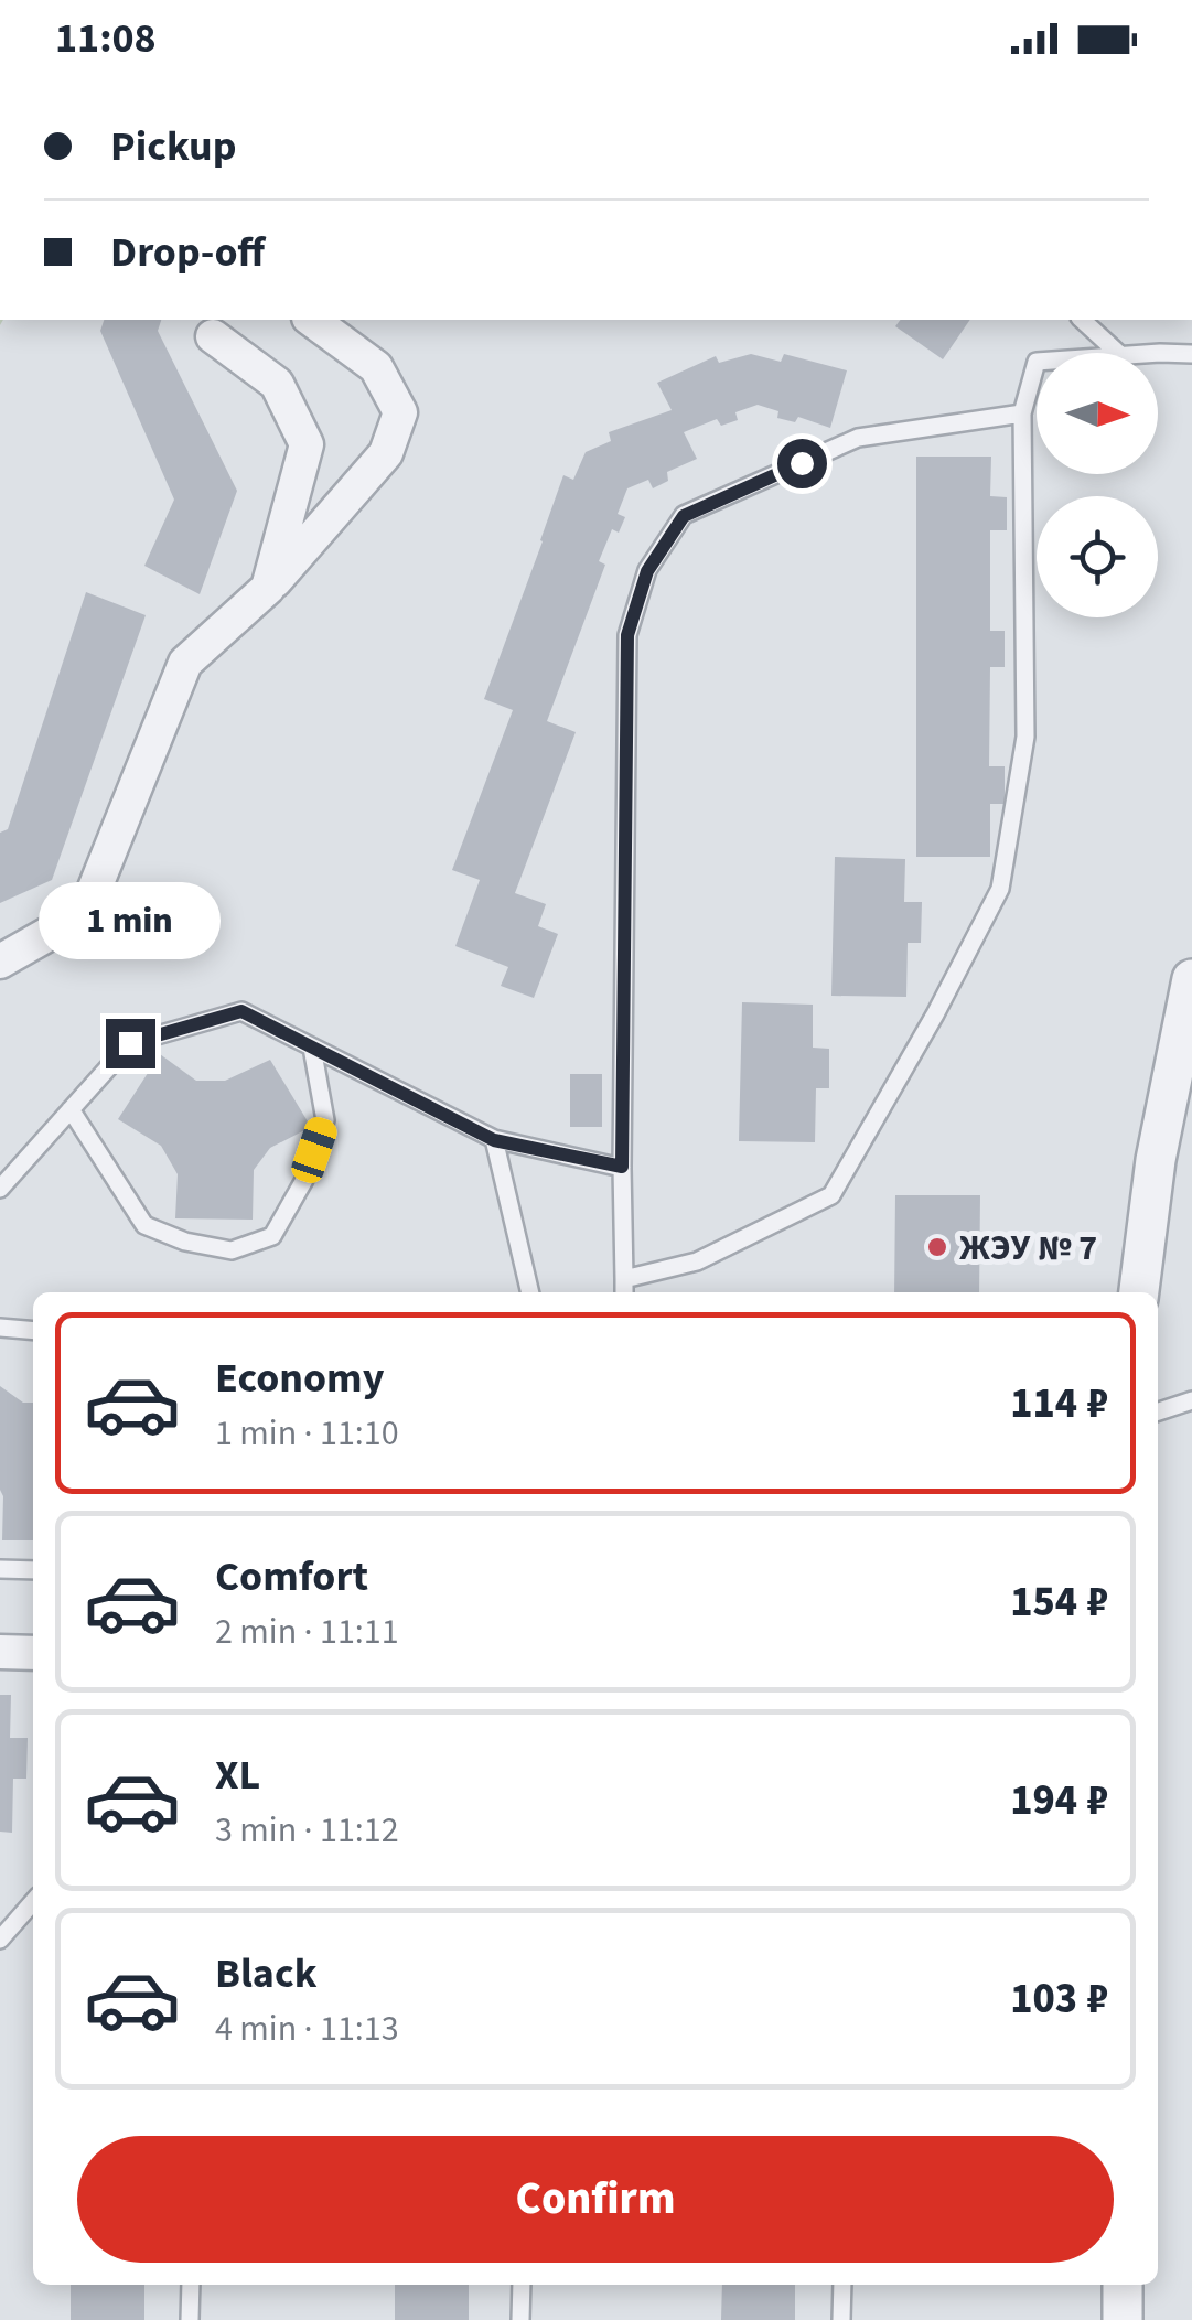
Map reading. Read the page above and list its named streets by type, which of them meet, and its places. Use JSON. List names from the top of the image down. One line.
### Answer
{"places":["ЖЭУ № 7"],"north":"right","page":{"status":"11:08","banner":["Pickup","Drop-off"],"bubble":"1 min","list":[{"name":"Economy","note":"1 min · 11:10","value":"114 ₽"},{"name":"Comfort","note":"2 min · 11:11","value":"154 ₽"},{"name":"XL","note":"3 min · 11:12","value":"194 ₽"},{"name":"Black","note":"4 min · 11:13","value":"103 ₽"}],"buttons":"Confirm"}}
